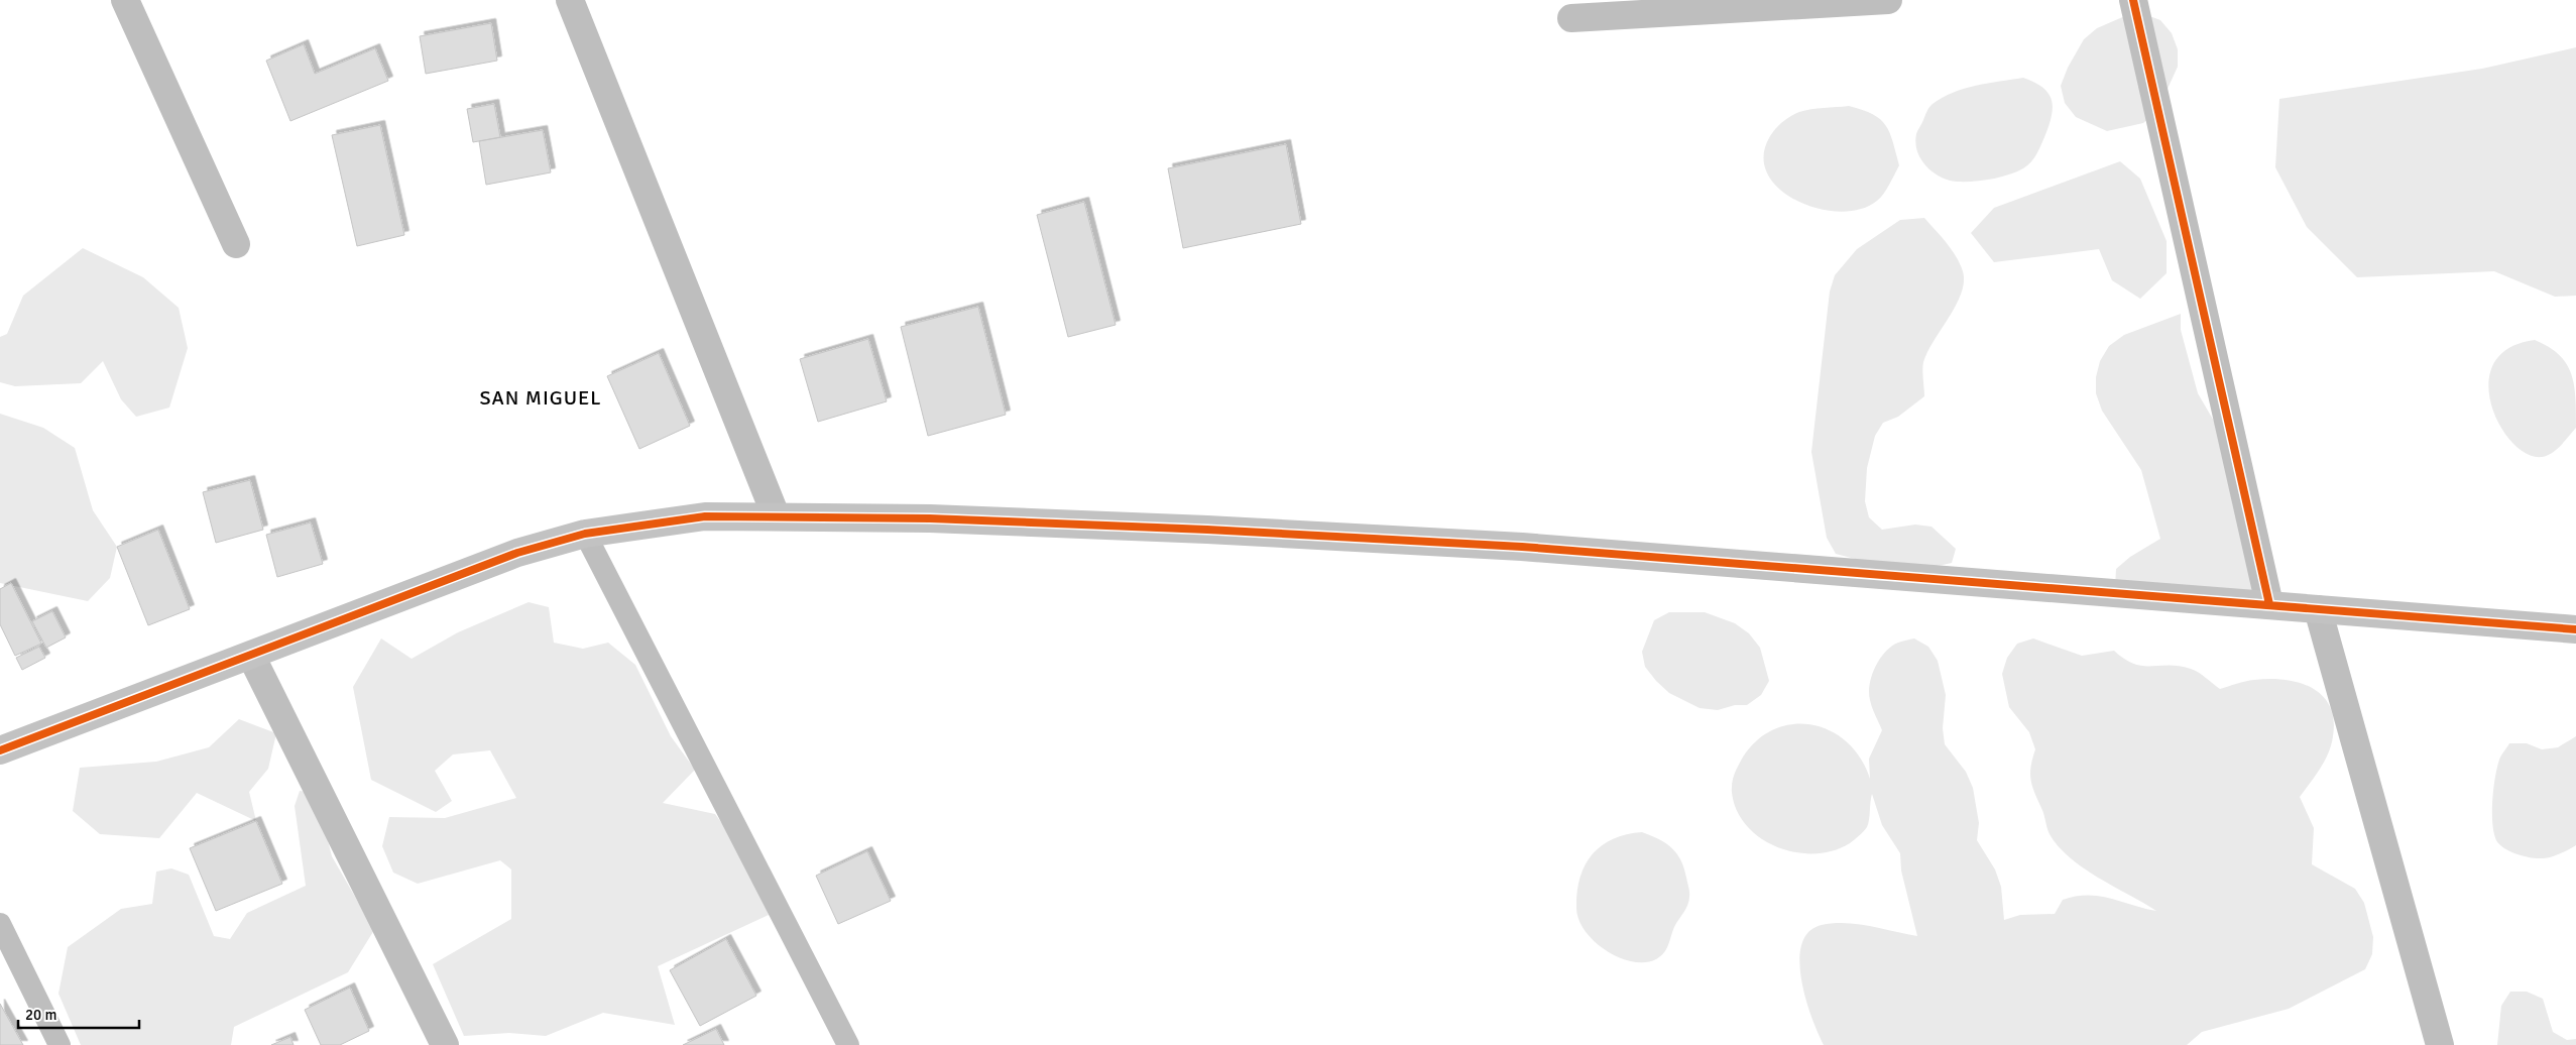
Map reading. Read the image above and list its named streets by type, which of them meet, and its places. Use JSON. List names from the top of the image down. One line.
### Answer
{"districts":["SAN MIGUEL"],"scale_bar":"20 m"}
